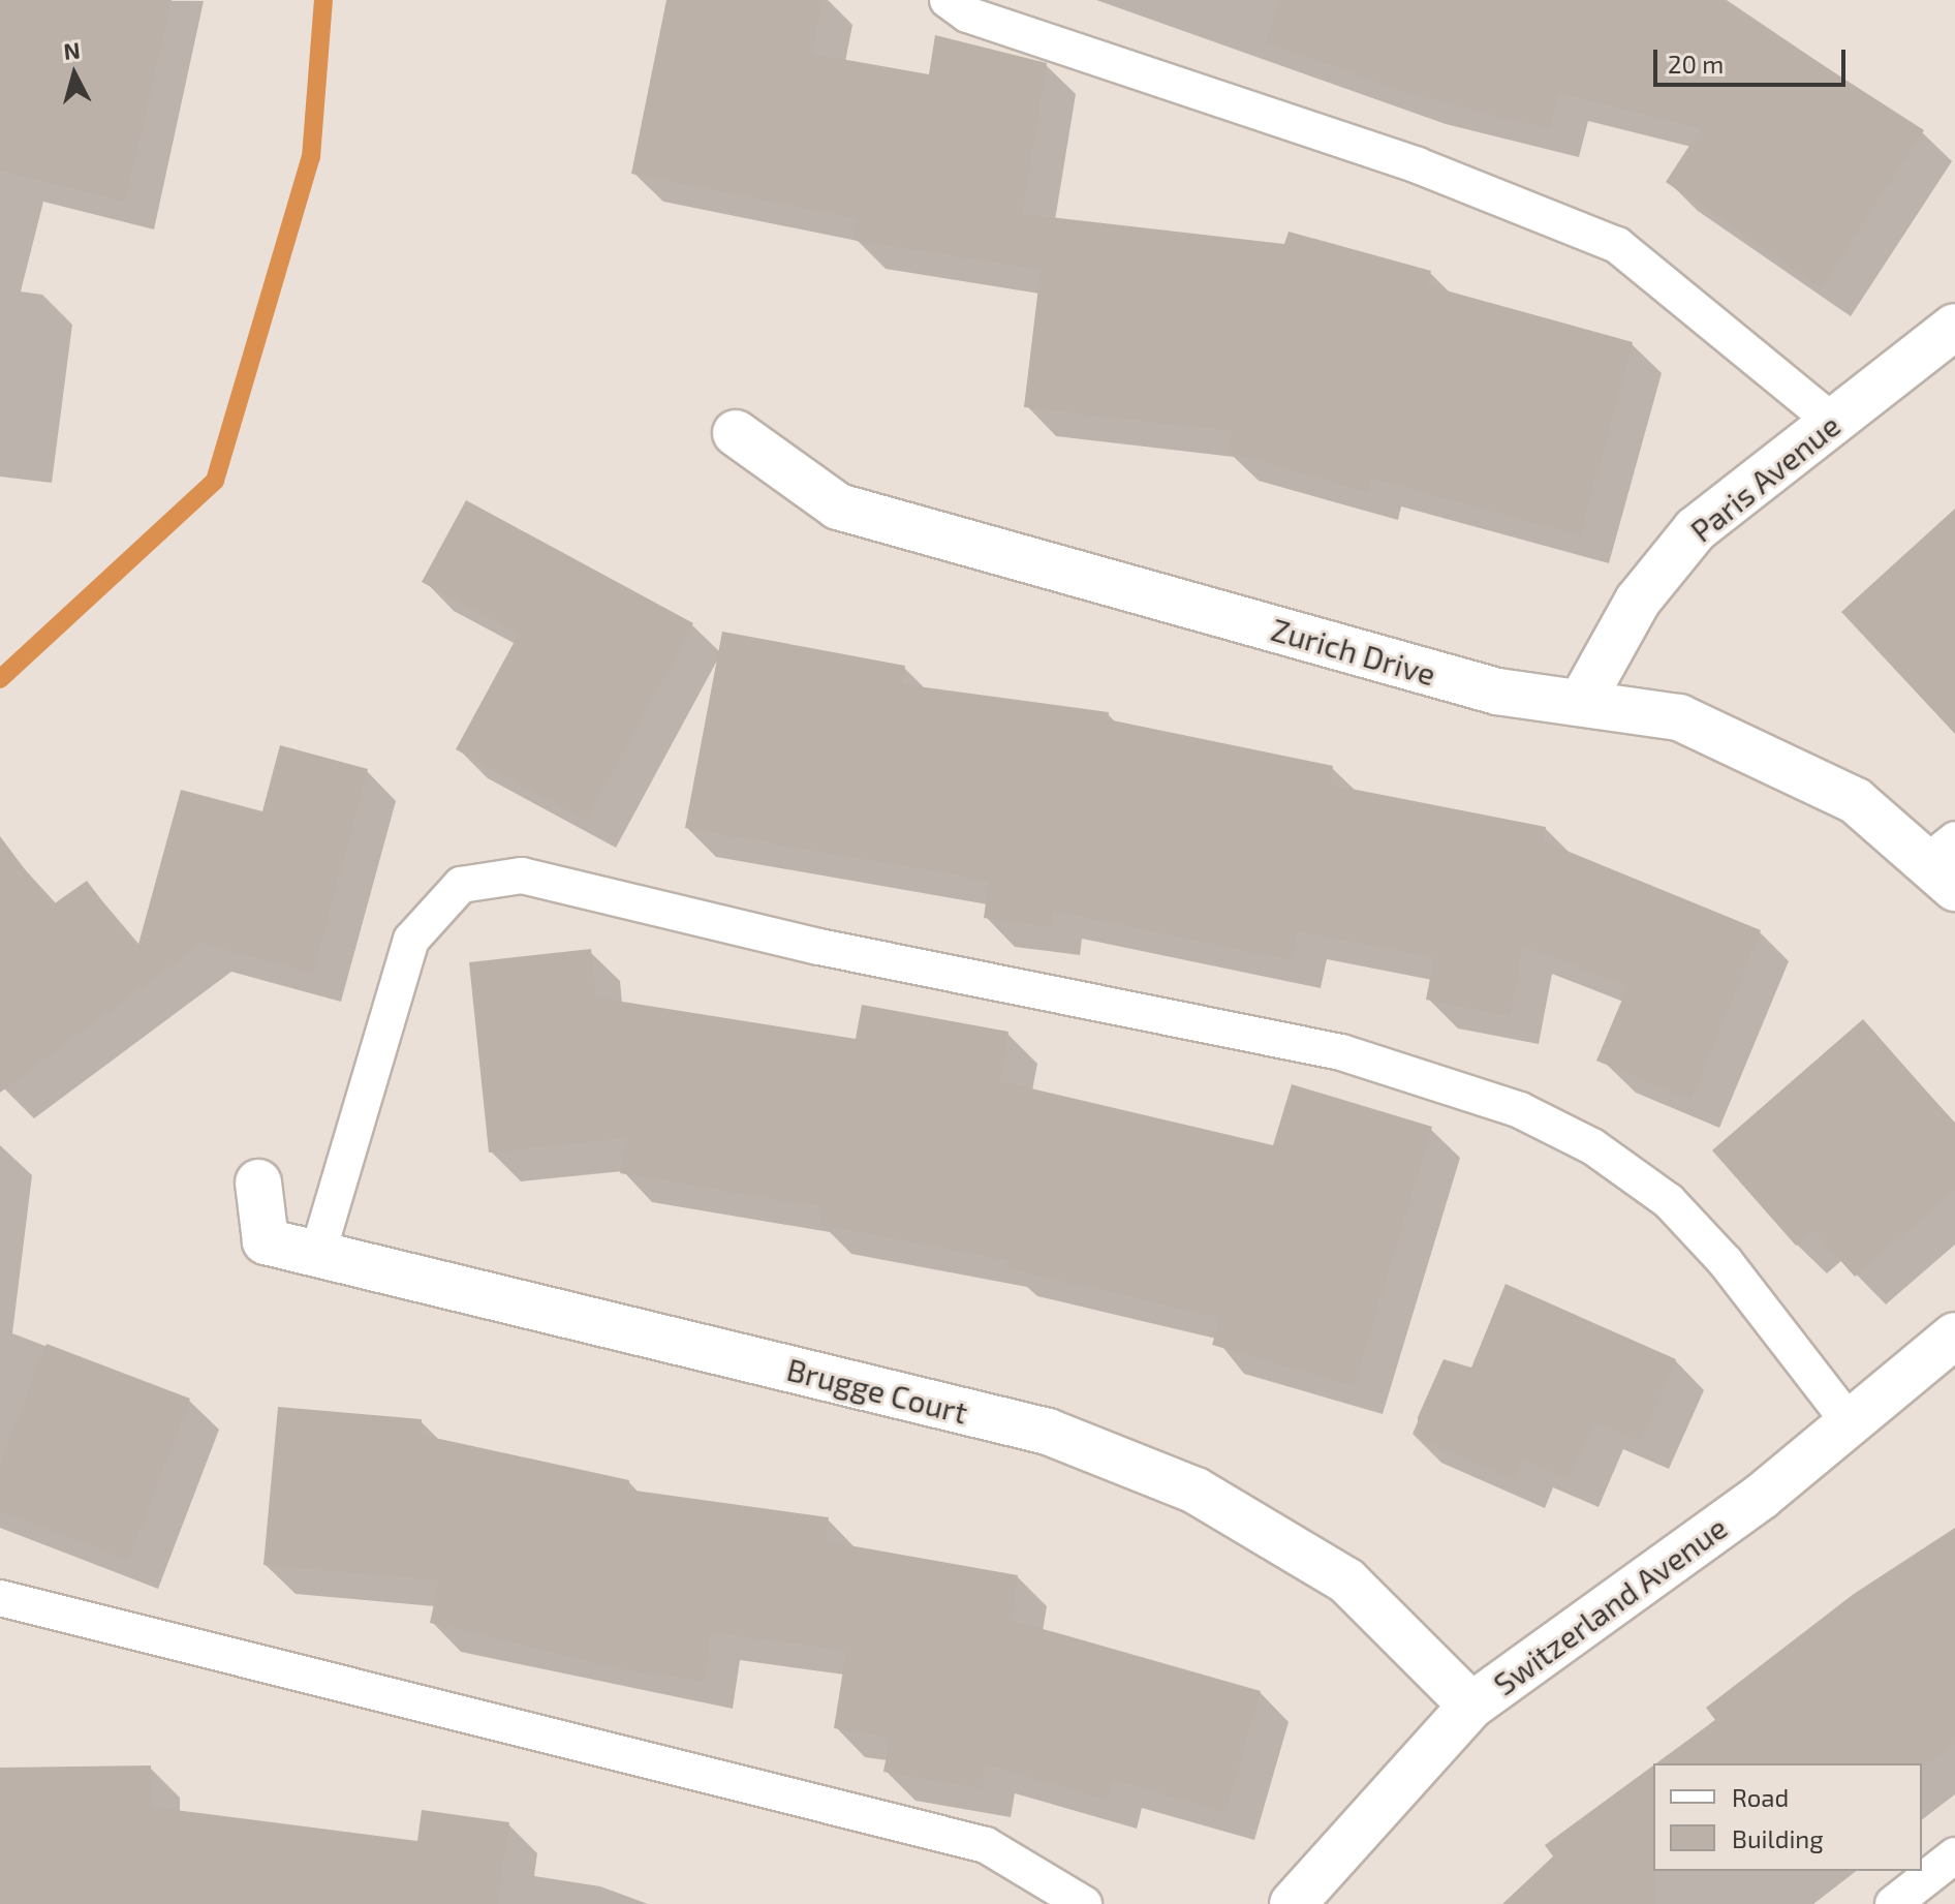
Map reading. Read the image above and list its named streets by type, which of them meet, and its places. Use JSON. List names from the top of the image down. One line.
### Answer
{"streets":{"street":["Paris Avenue","Zurich Drive","Brugge Court","Switzerland Avenue"]},"crossings":[["Paris Avenue","Zurich Drive"],["Brugge Court","Switzerland Avenue"]],"legend":["Road","Building"],"scale_bar":"20 m","north":"top"}
